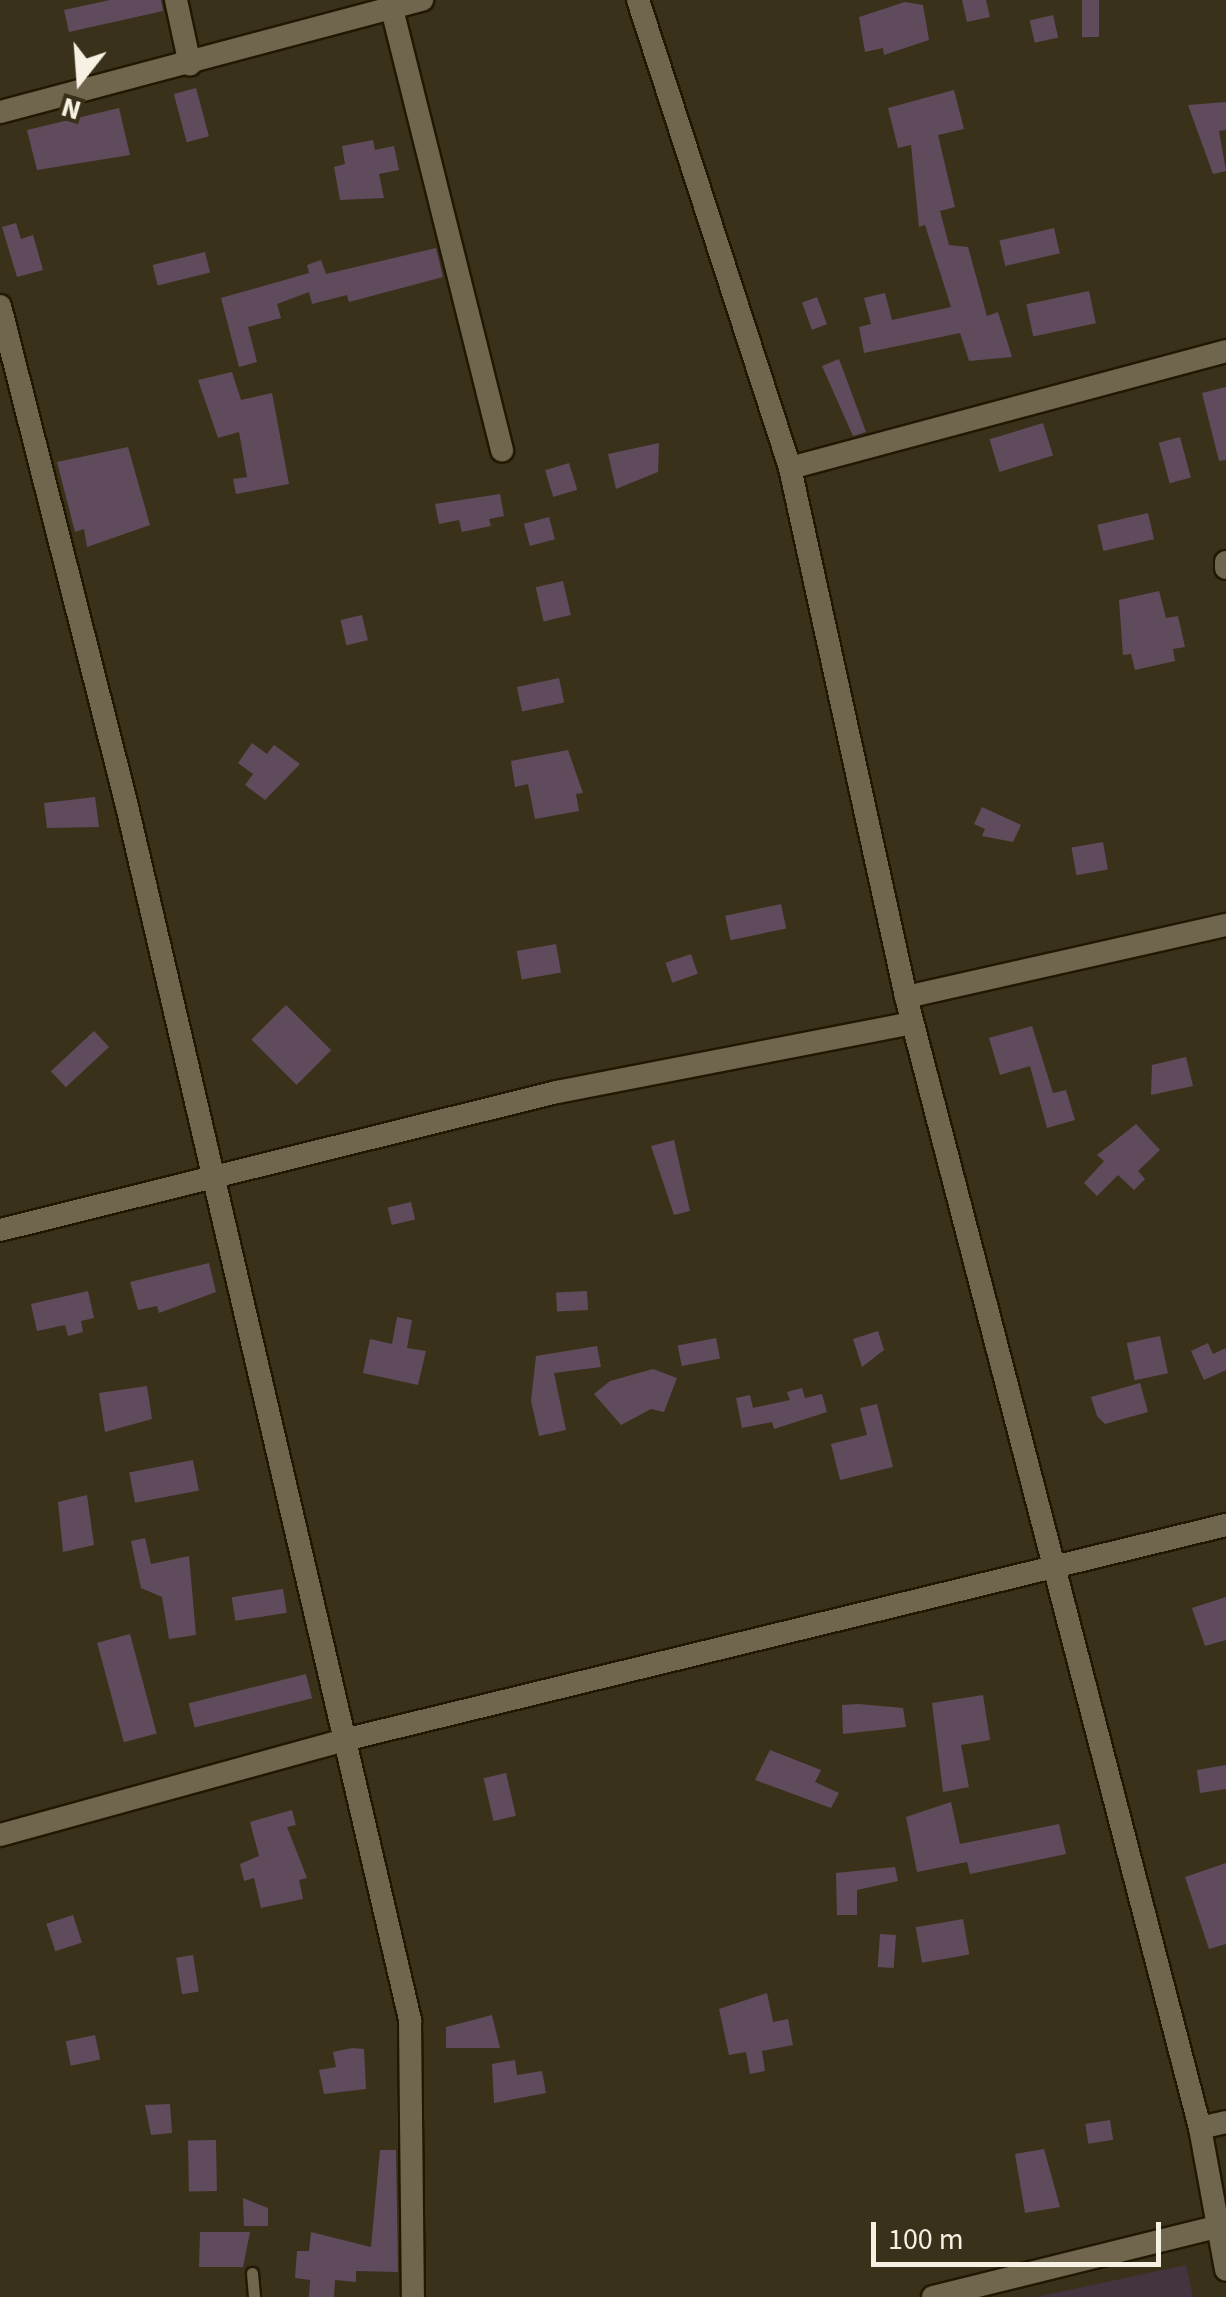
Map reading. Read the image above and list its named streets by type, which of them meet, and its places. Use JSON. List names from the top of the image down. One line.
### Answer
{"scale_bar":"100 m","north":"bottom"}
